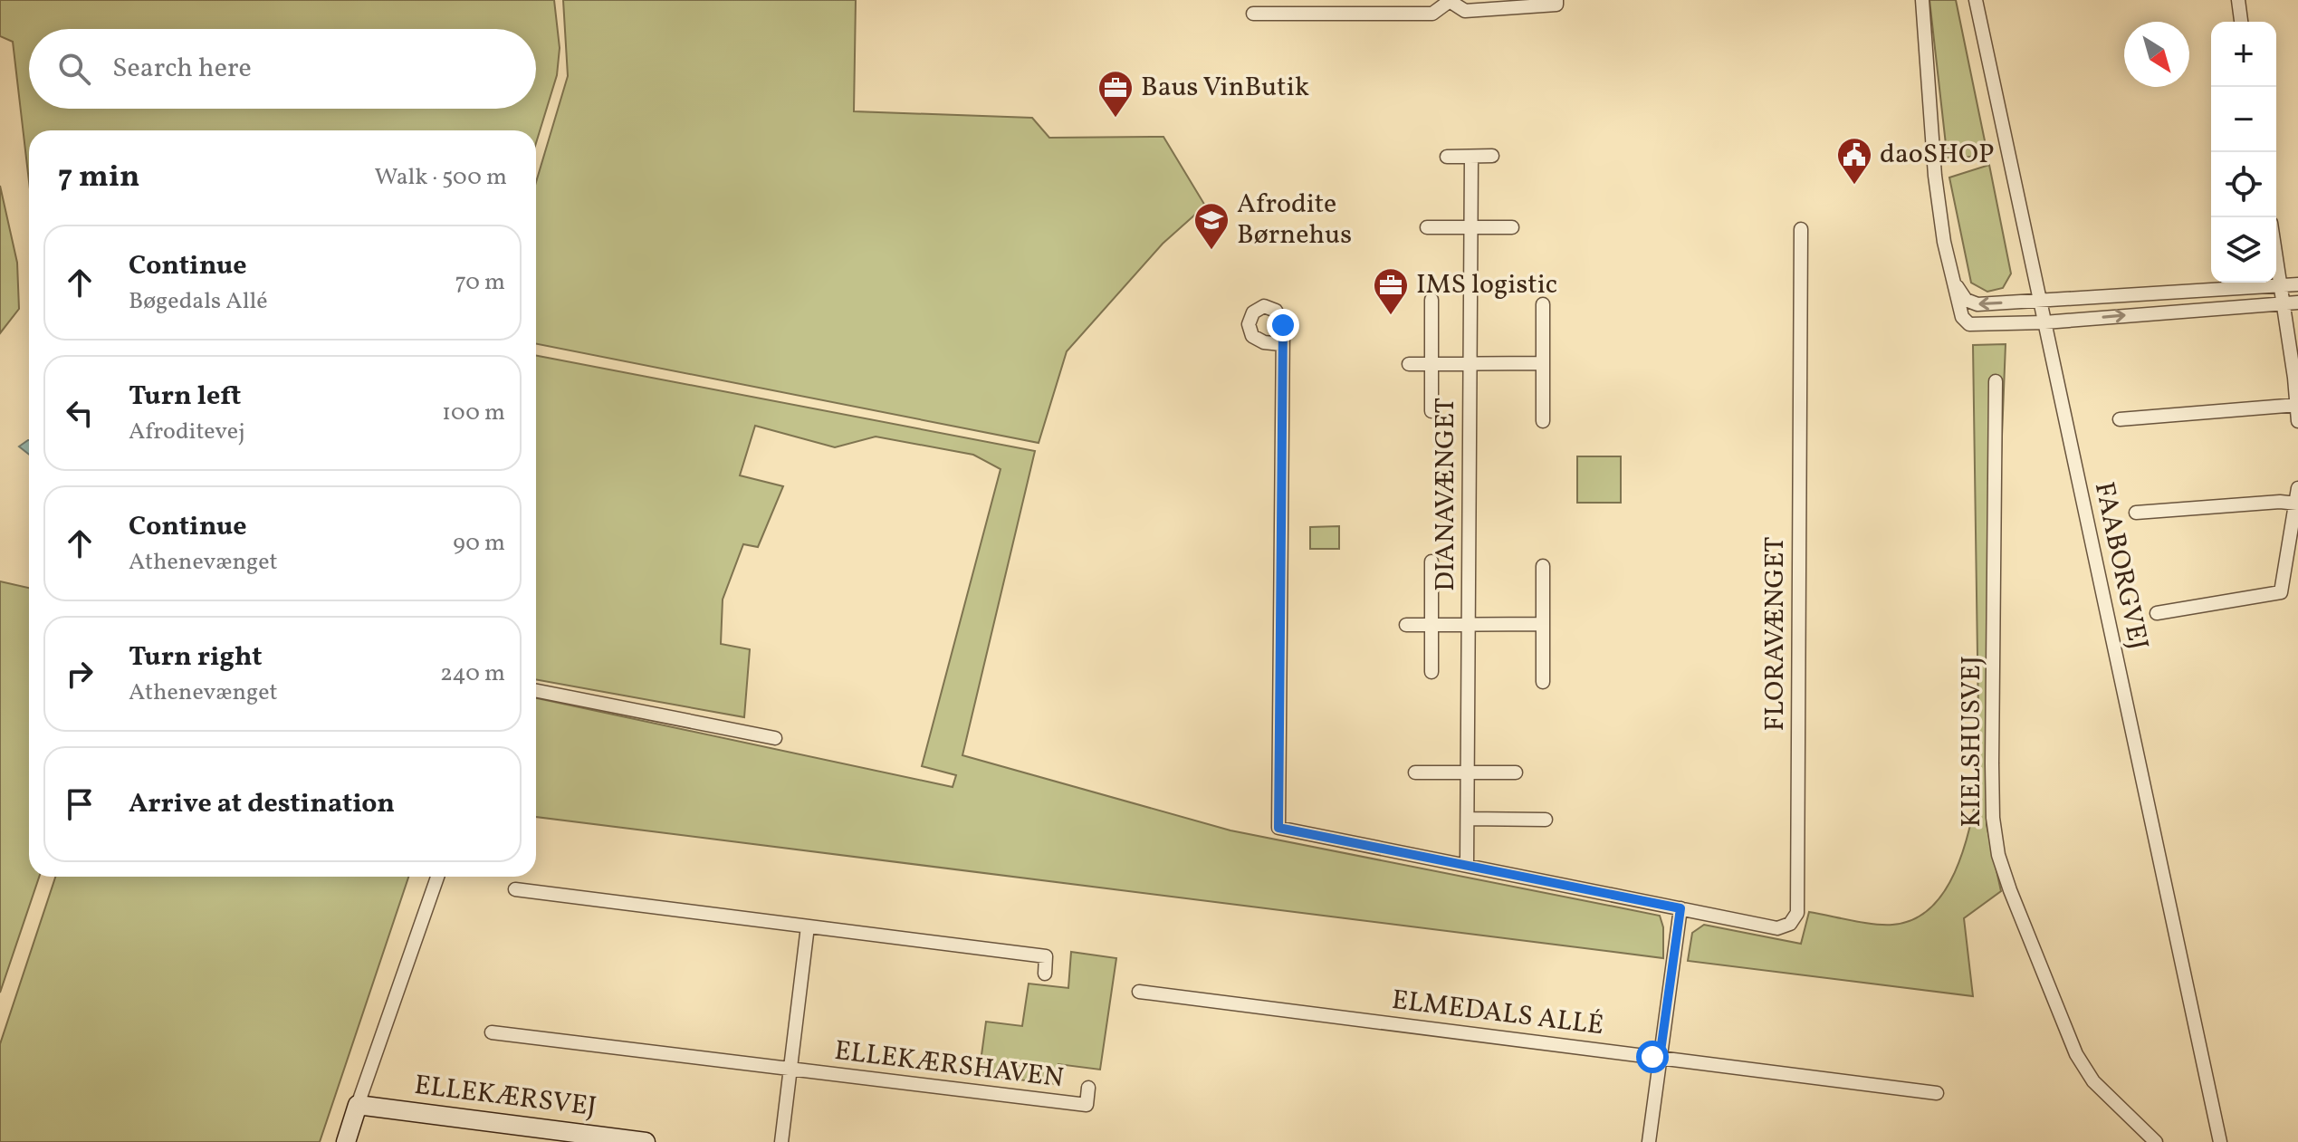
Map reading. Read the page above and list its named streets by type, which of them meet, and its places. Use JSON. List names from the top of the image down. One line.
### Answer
{"streets":{"street":["DIANAVÆNGET","FAABORGVEJ","FLORAVÆNGET","KIELSHUSVEJ","ELMEDALS ALLÉ","ELLEKÆRSHAVEN","ELLEKÆRSVEJ"]},"places":{"office":["Baus VinButik","IMS logistic"],"public building":["daoSHOP"],"school or university":["Afrodite Børnehus"]},"north":"bottom right","page":{"map_buttons":["+","−"],"search":"Search here","heading":["7 min","Walk · 500 m"],"list":[["Continue","Bøgedals Allé","70 m"],["Turn left","Afroditevej","100 m"],["Continue","Athenevænget","90 m"],["Turn right","Athenevænget","240 m"],"Arrive at destination"]}}
